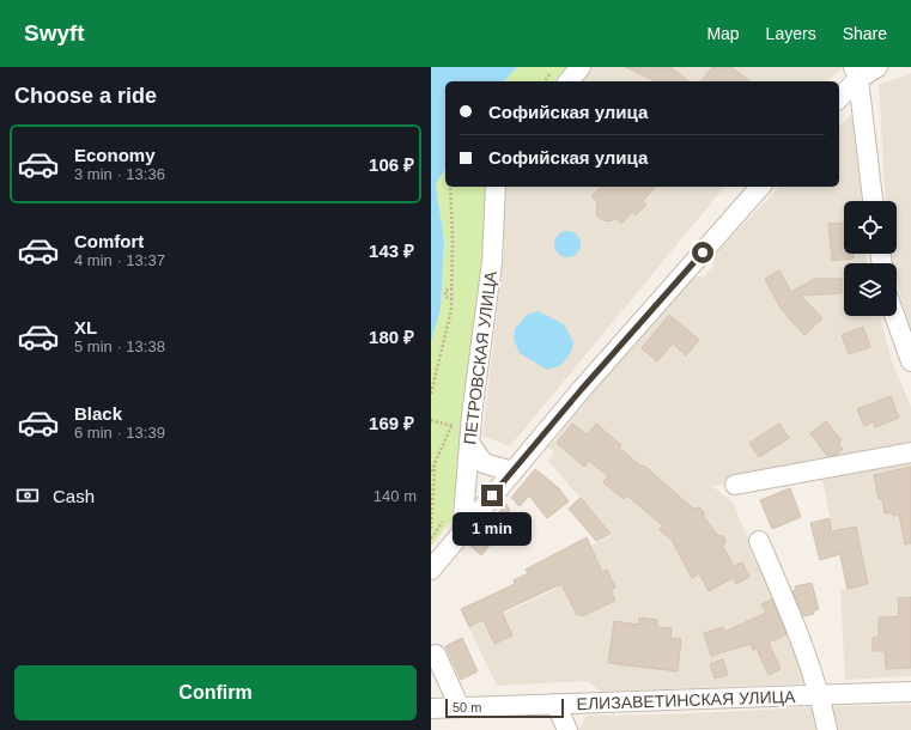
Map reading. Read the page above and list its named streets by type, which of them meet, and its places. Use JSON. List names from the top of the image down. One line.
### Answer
{"streets":{"street":["ПЕТРОВСКАЯ УЛИЦА","ЕЛИЗАВЕТИНСКАЯ УЛИЦА"]},"scale_bar":"50 m","page":{"header":"Swyft","nav":["Map","Layers","Share"],"heading":"Choose a ride","banner":["Софийская улица","Софийская улица"],"list":[{"name":"Economy","note":"3 min · 13:36","value":"106 ₽"},{"name":"Comfort","note":"4 min · 13:37","value":"143 ₽"},{"name":"XL","note":"5 min · 13:38","value":"180 ₽"},{"name":"Black","note":"6 min · 13:39","value":"169 ₽"}],"pay":["Cash","140 m"],"bubble":"1 min","buttons":"Confirm","scale":"50 m"}}
